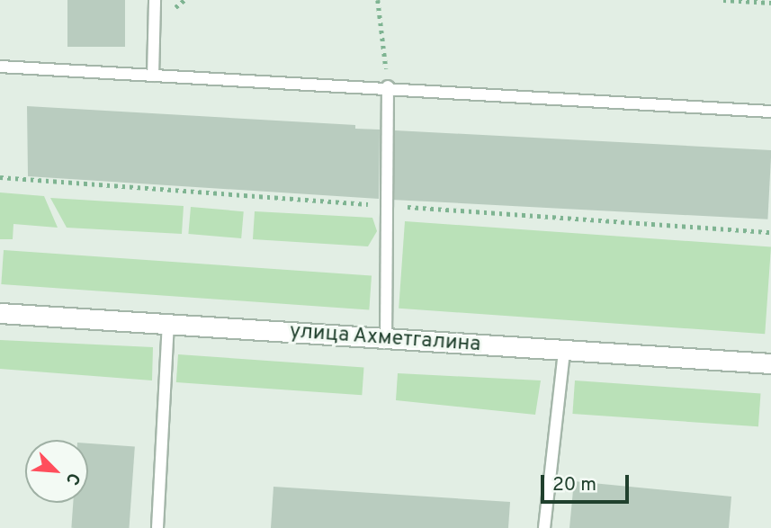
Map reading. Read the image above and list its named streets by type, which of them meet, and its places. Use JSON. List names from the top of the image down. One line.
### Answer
{"streets":{"main road":["улица Ахметгалина"]},"scale_bar":"20 m","north":"bottom right"}
